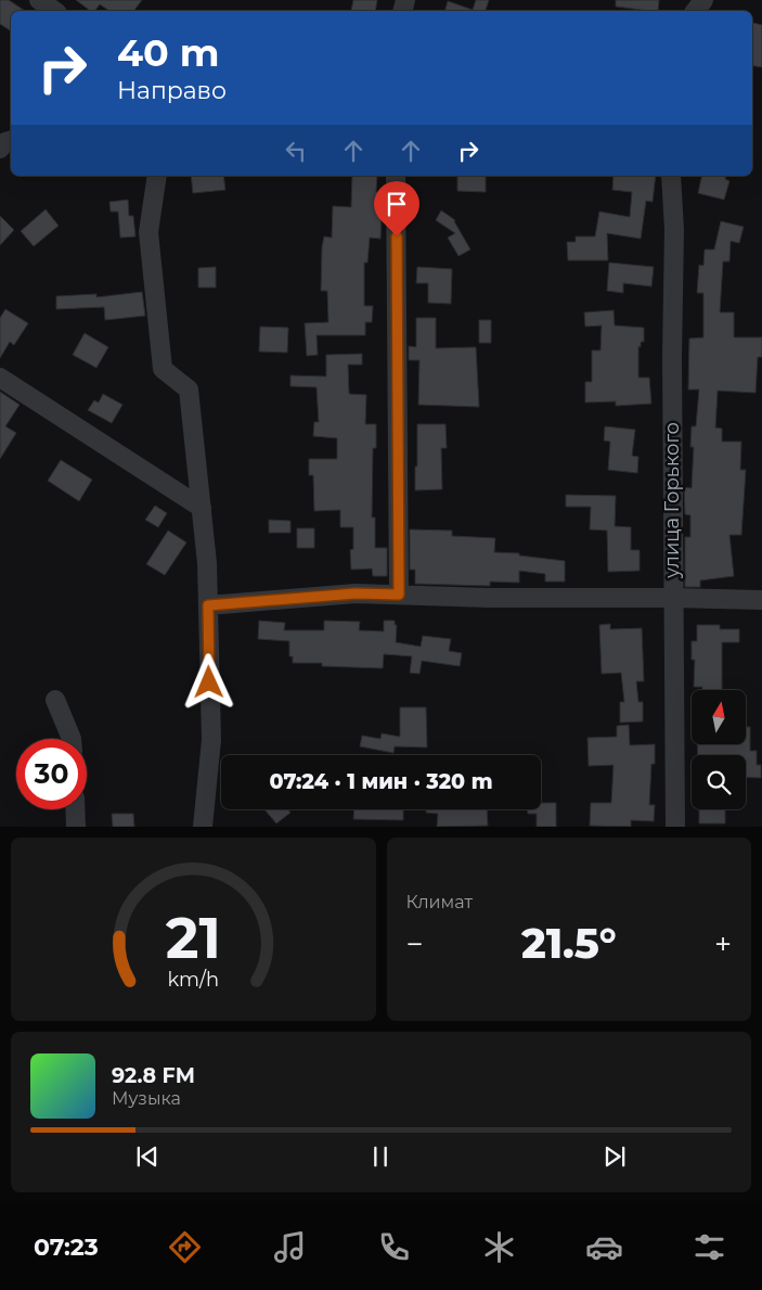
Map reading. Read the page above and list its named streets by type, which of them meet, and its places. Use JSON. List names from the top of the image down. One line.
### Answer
{"streets":{"street":["улица Горького"]},"north":"top","page":{"turn":["40 m","Направо"],"limit":"30","trip":"07:24 · 1 мин · 320 m","tile":"Климат","heat":["−","21.5°","+"],"song":["92.8 FM","Музыка"],"tabs":"07:23","gauge":["21","km/h"]}}
